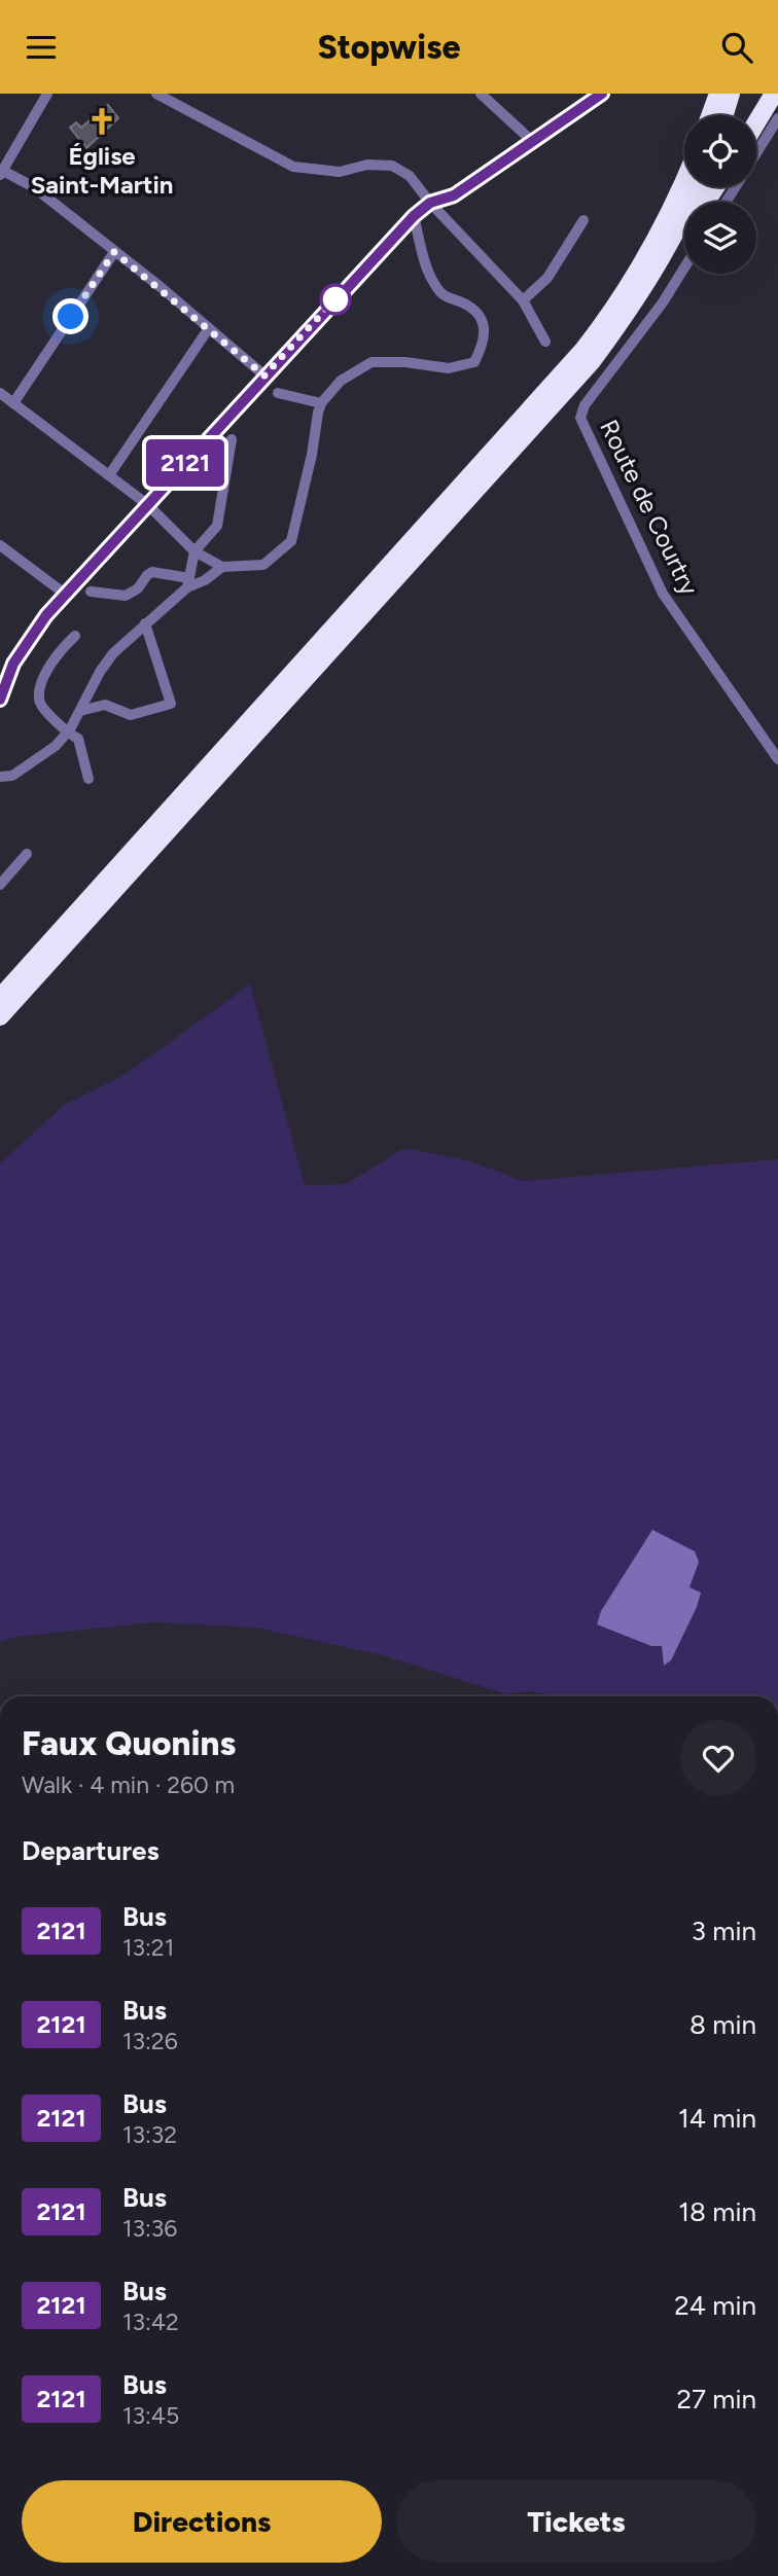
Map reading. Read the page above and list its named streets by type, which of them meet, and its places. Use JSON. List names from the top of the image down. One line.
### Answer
{"streets":{"street":["Route de Courtry"]},"places":{"church":["Église Saint-Martin"]},"lines":["bus line 2121"],"page":{"header":"Stopwise","on_map":"2121","heading":[["Faux Quonins","Walk · 4 min · 260 m"],"Departures"],"list":[{"mark":"2121","name":"Bus","note":"13:21","value":"3 min"},{"mark":"2121","name":"Bus","note":"13:26","value":"8 min"},{"mark":"2121","name":"Bus","note":"13:32","value":"14 min"},{"mark":"2121","name":"Bus","note":"13:36","value":"18 min"},{"mark":"2121","name":"Bus","note":"13:42","value":"24 min"},{"mark":"2121","name":"Bus","note":"13:45","value":"27 min"}],"buttons":["Directions","Tickets"]}}
